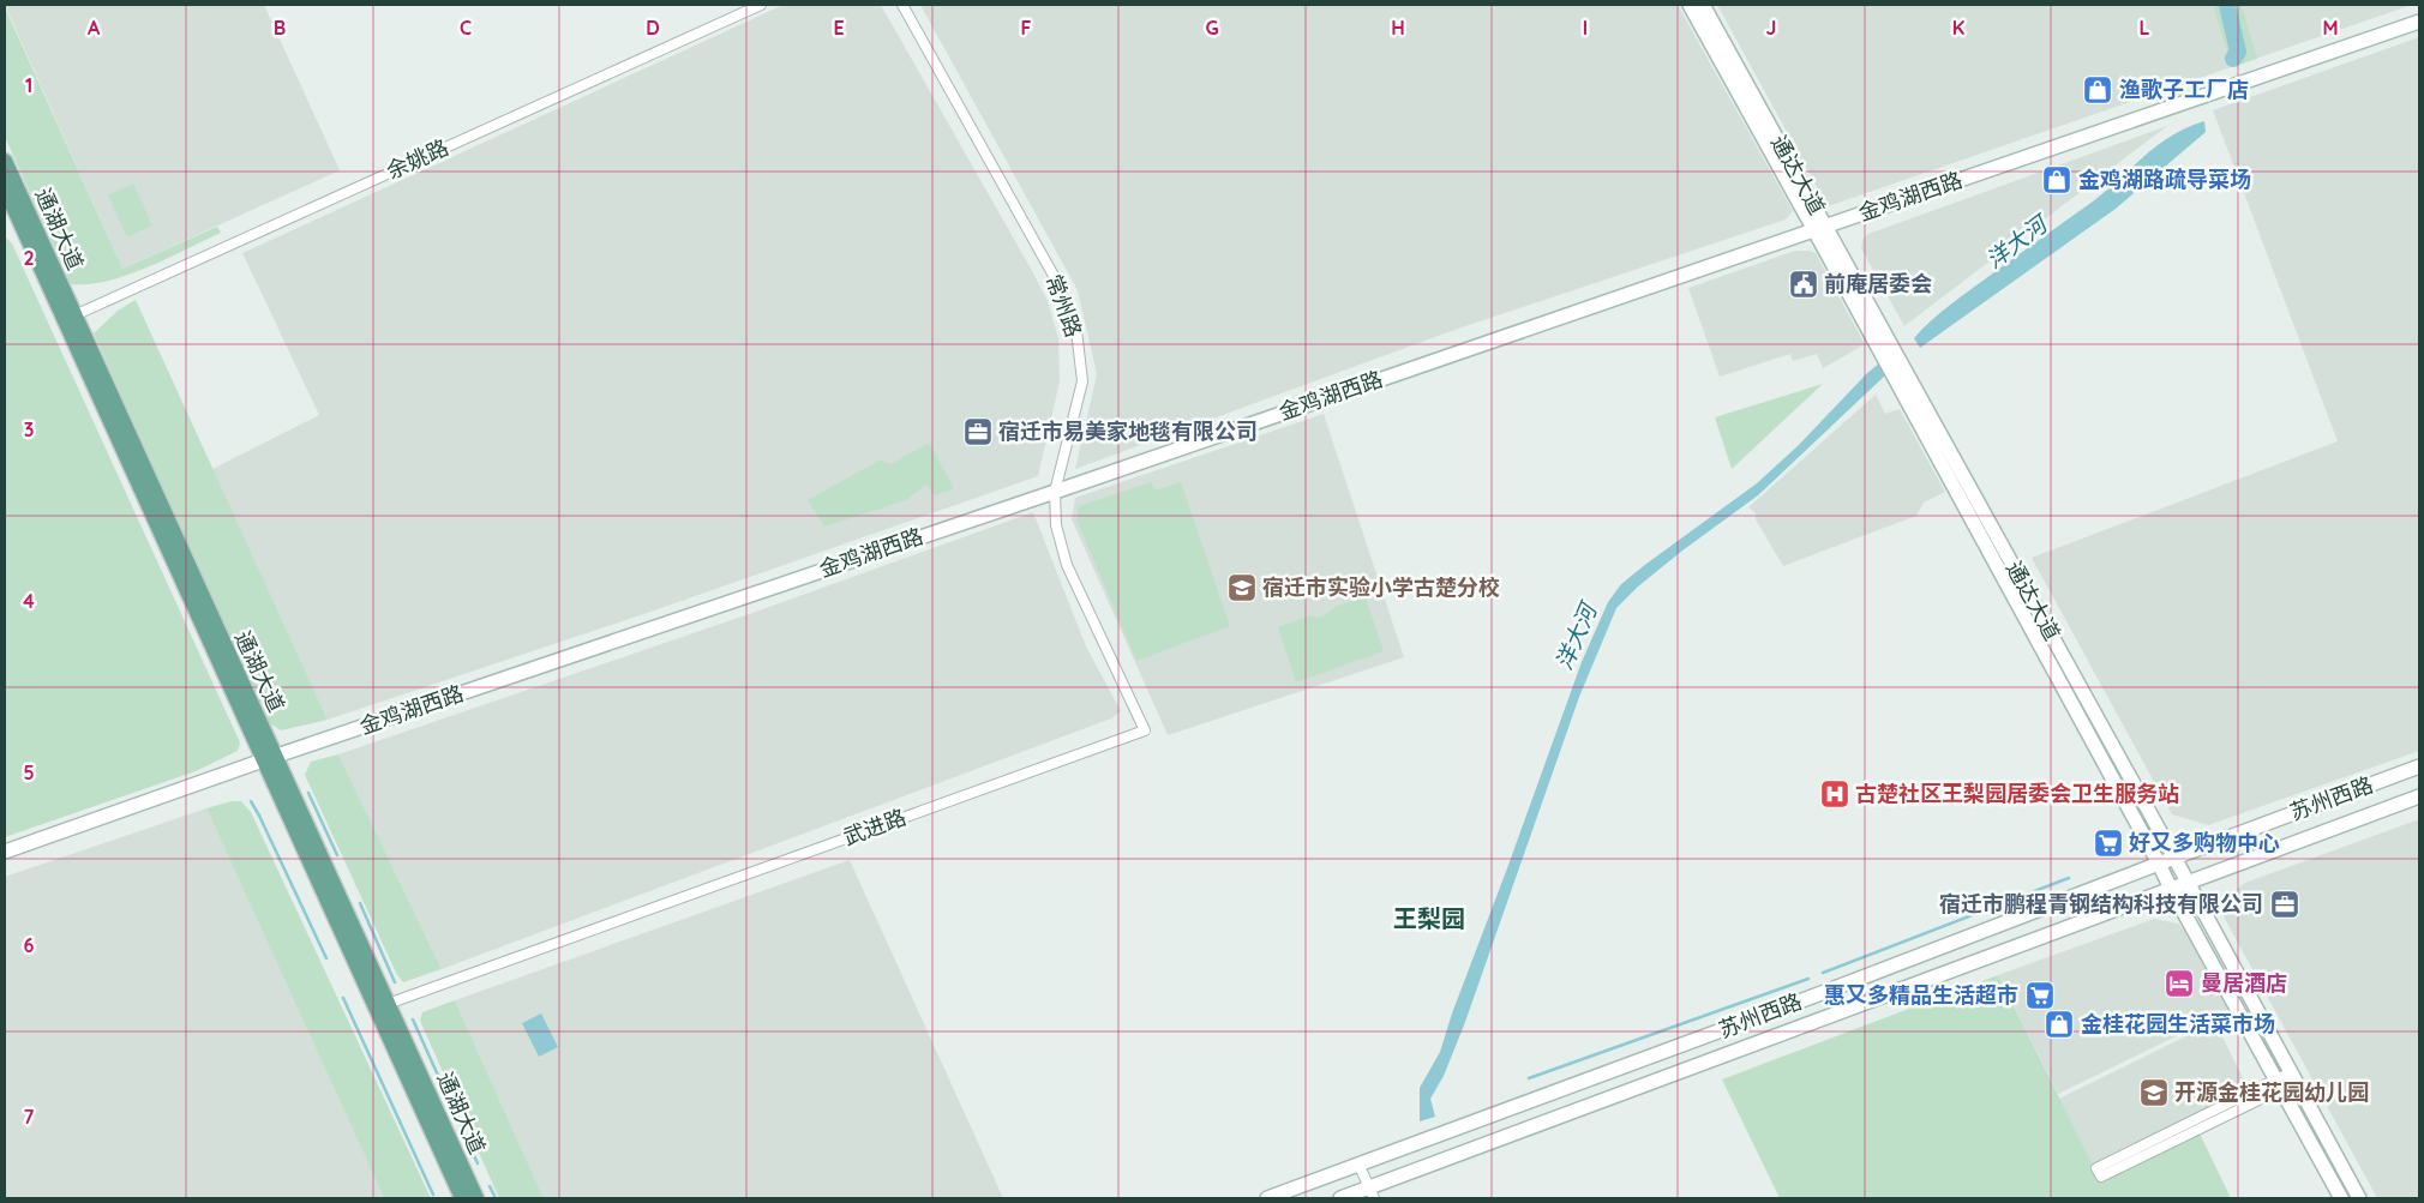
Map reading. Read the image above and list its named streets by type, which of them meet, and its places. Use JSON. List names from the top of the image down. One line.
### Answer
{"streets":{"main road":["通达大道","金鸡湖西路","通湖大道","苏州西路"],"street":["余姚路","常州路","武进路"]},"crossings":[["余姚路","通湖大道"],["通达大道","金鸡湖西路"],["通达大道","苏州西路"],["金鸡湖西路","通湖大道"],["金鸡湖西路","常州路"],["通湖大道","武进路"],["常州路","武进路"]],"districts":["王梨园"],"water":["洋大河"],"places":{"shop":["渔歌子工厂店","金鸡湖路疏导菜场","金桂花园生活菜市场"],"public building":["前庵居委会"],"office":["宿迁市易美家地毯有限公司","宿迁市鹏程青钢结构科技有限公司"],"school or university":["宿迁市实验小学古楚分校","开源金桂花园幼儿园"],"hospital":["古楚社区王梨园居委会卫生服务站"],"supermarket":["好又多购物中心","惠又多精品生活超市"],"hotel":["曼居酒店"]},"grid":{"columns":["A","B","C","D","E","F","G","H","I","J","K","L","M"],"rows":["1","2","3","4","5","6","7"]}}
